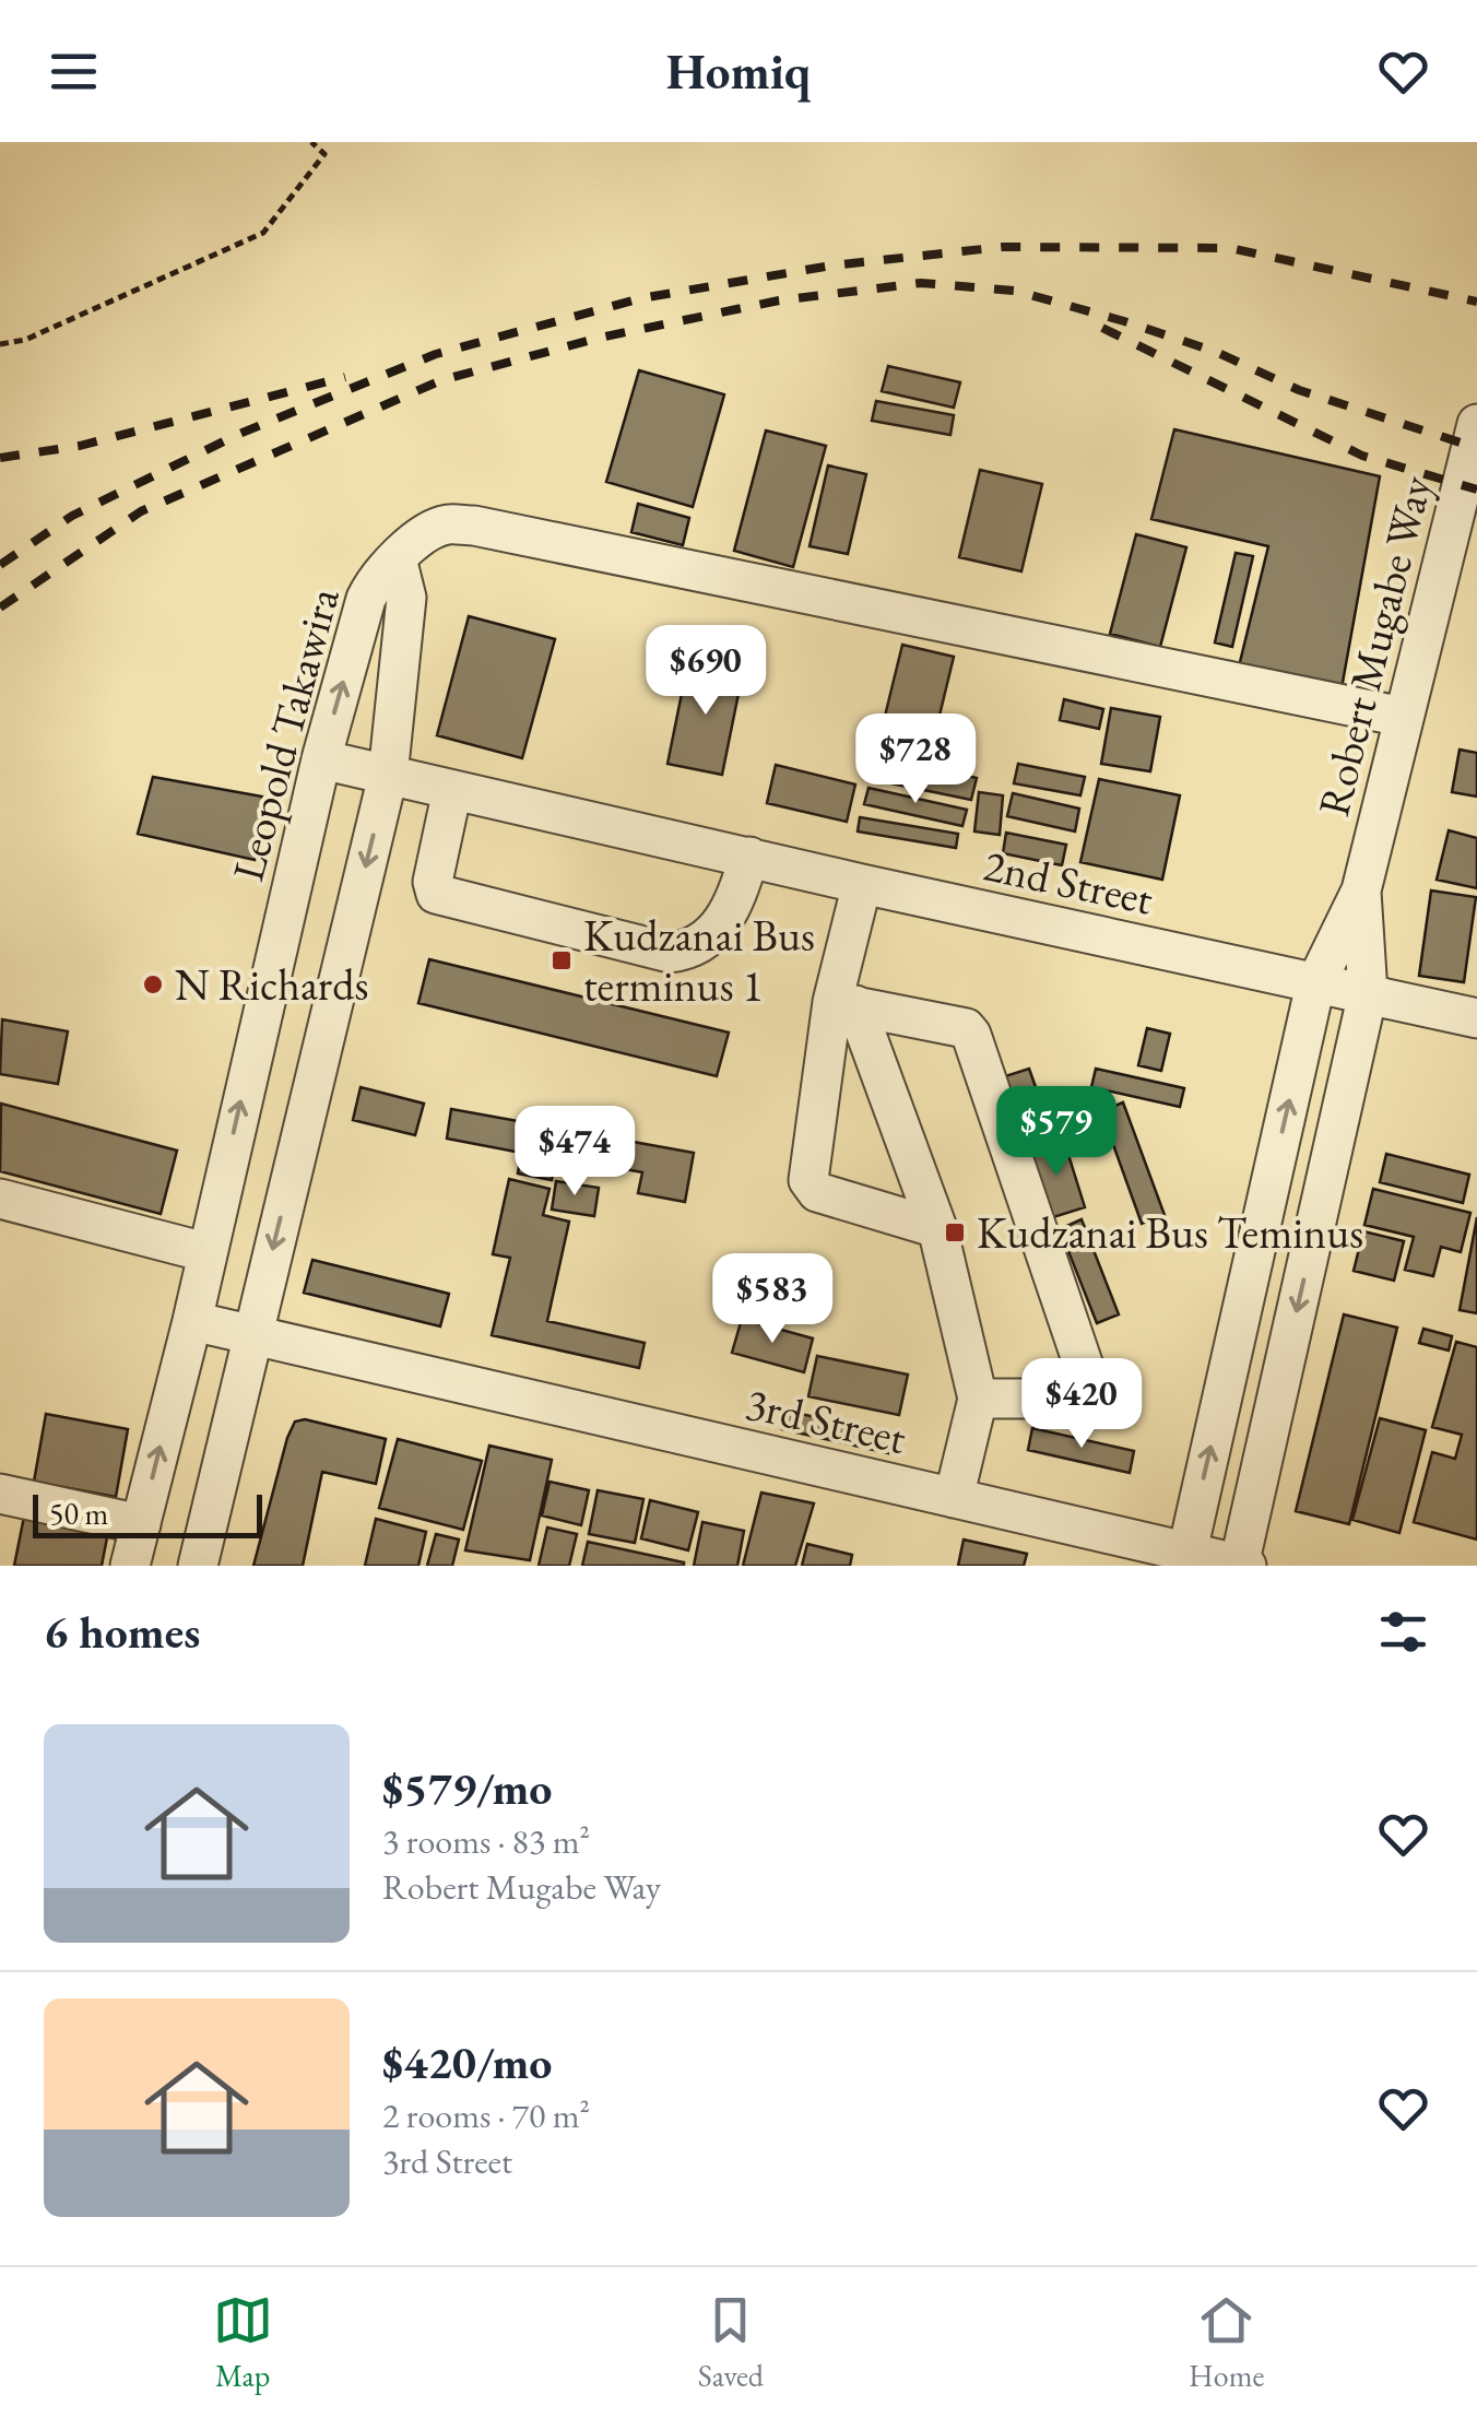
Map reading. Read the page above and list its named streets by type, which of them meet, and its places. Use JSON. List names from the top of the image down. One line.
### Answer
{"streets":{"street":["Robert Mugabe Way","Leopold Takawira","2nd Street","3rd Street"]},"crossings":[["Robert Mugabe Way","2nd Street"],["Robert Mugabe Way","3rd Street"],["Leopold Takawira","2nd Street"],["Leopold Takawira","3rd Street"]],"places":{"transit":["Kudzanai Bus terminus 1","Kudzanai Bus Teminus"],"other":["N Richards"]},"scale_bar":"50 m","page":{"header":"Homiq","price":["$690","$728","$579","$474","$583","$420"],"scale":"50 m","heading":"6 homes","list":[{"name":"$579/mo","note":"3 rooms · 83 m² · Robert Mugabe Way"},{"name":"$420/mo","note":"2 rooms · 70 m² · 3rd Street"}],"tabs":["Map","Saved","Home"]}}
